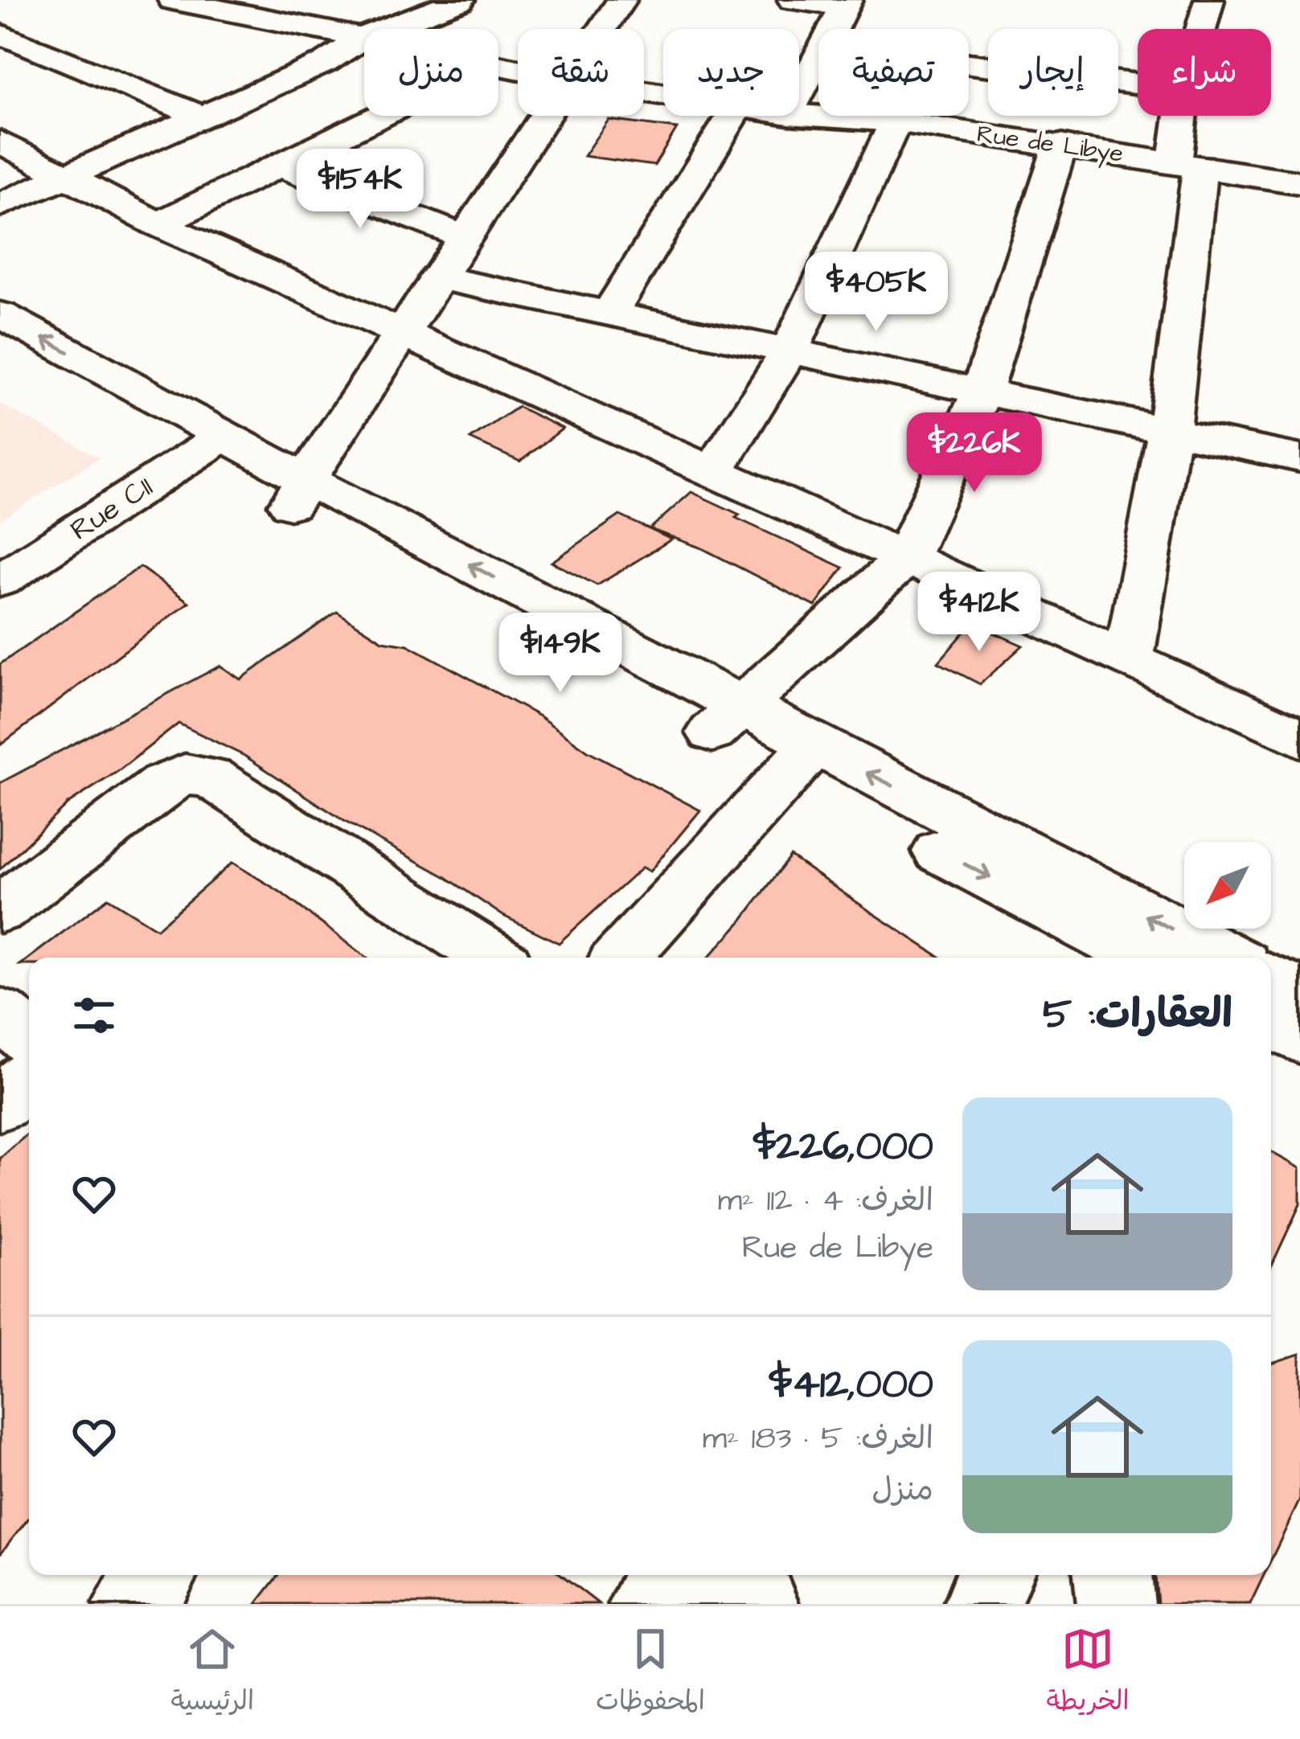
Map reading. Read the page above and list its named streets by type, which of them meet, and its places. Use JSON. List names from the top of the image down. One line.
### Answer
{"streets":{"street":["Rue de Libye","Rue C11"]},"north":"bottom left","page":{"chip":["شراء","إيجار","تصفية","جديد","شقة","منزل"],"price":["$154K","$405K","$226K","$412K","$149K"],"heading":"العقارات: 5","list":[{"name":"$226,000","note":"الغرف: 4 · 112 m² · Rue de Libye"},{"name":"$412,000","note":"الغرف: 5 · 183 m² · منزل"}],"tabs":["الخريطة","المحفوظات","الرئيسية"]}}
